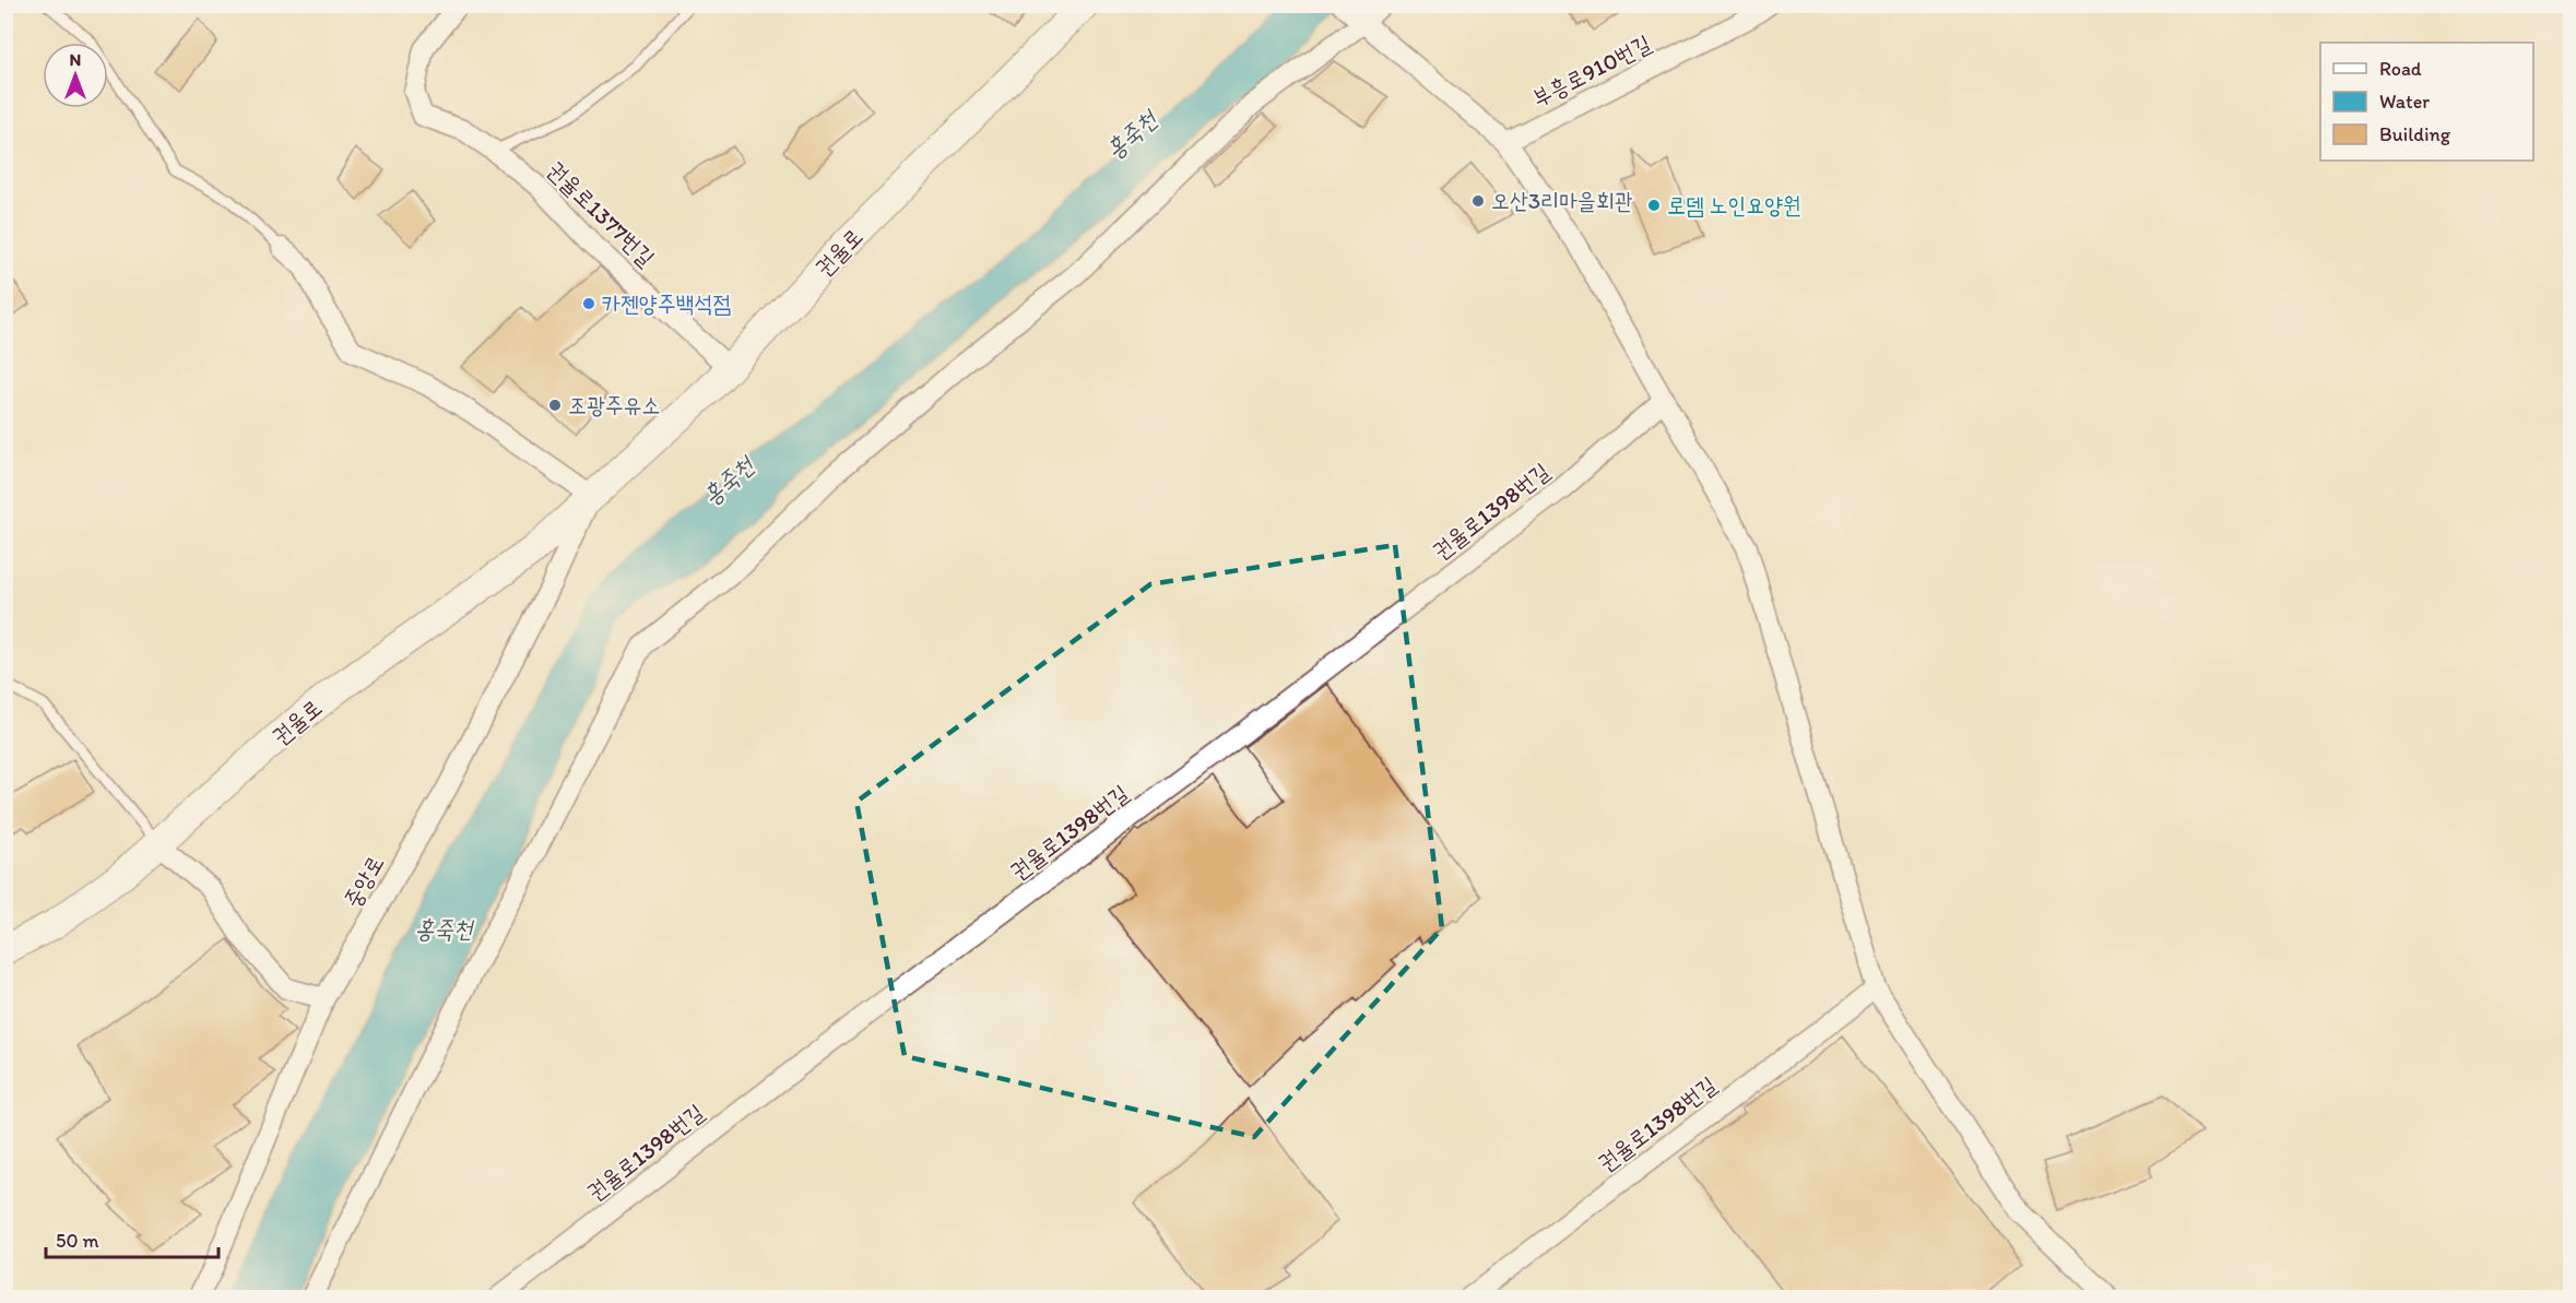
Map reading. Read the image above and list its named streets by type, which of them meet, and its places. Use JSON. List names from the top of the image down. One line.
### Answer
{"streets":{"main road":["권율로"],"street":["부흥로910번길","권율로1377번길","권율로1398번길","중앙로"]},"crossings":[["권율로1377번길","권율로"],["권율로","중앙로"]],"water":["홍죽천"],"places":["오산3리마을회관","로뎀 노인요양원","카젠양주백석점","조광주유소"],"legend":["Road","Water","Building"],"scale_bar":"50 m","north":"top"}
